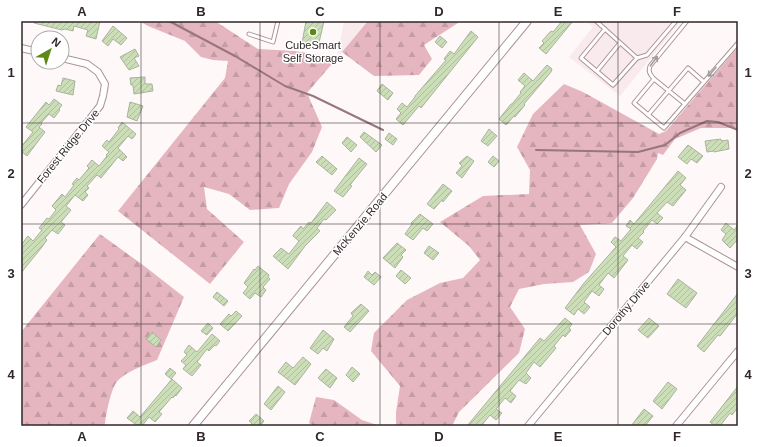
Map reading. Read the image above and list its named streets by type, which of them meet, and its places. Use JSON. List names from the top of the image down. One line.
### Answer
{"streets":{"street":["Forest Ridge Drive","McKenzie Road","Dorothy Drive"]},"places":["CubeSmart Self Storage"],"north":"top right","grid":{"columns":["A","B","C","D","E","F"],"rows":["1","2","3","4"]}}
